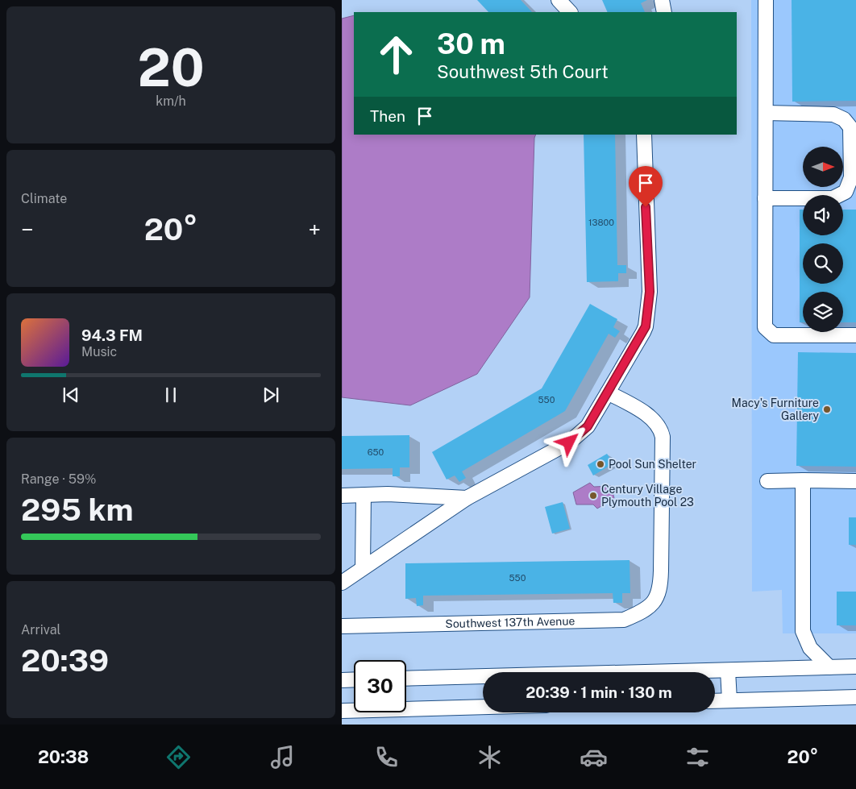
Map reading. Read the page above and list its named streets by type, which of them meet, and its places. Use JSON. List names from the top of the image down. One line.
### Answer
{"streets":{"street":["Southwest 137th Avenue"]},"places":["Macy's Furniture Gallery","Pool Sun Shelter","Century Village Plymouth Pool 23"],"house_numbers":["13800","550","650","550"],"north":"right","page":{"tile":[["20","km/h"],"Climate",["Range · 59%","295 km"],["Arrival","20:39"]],"turn":["30 m","Southwest 5th Court"],"then":"Then","heat":["−","20°","+"],"song":["94.3 FM","Music"],"limit":"30","trip":"20:39 · 1 min · 130 m","tabs":["20:38","20°"]}}
